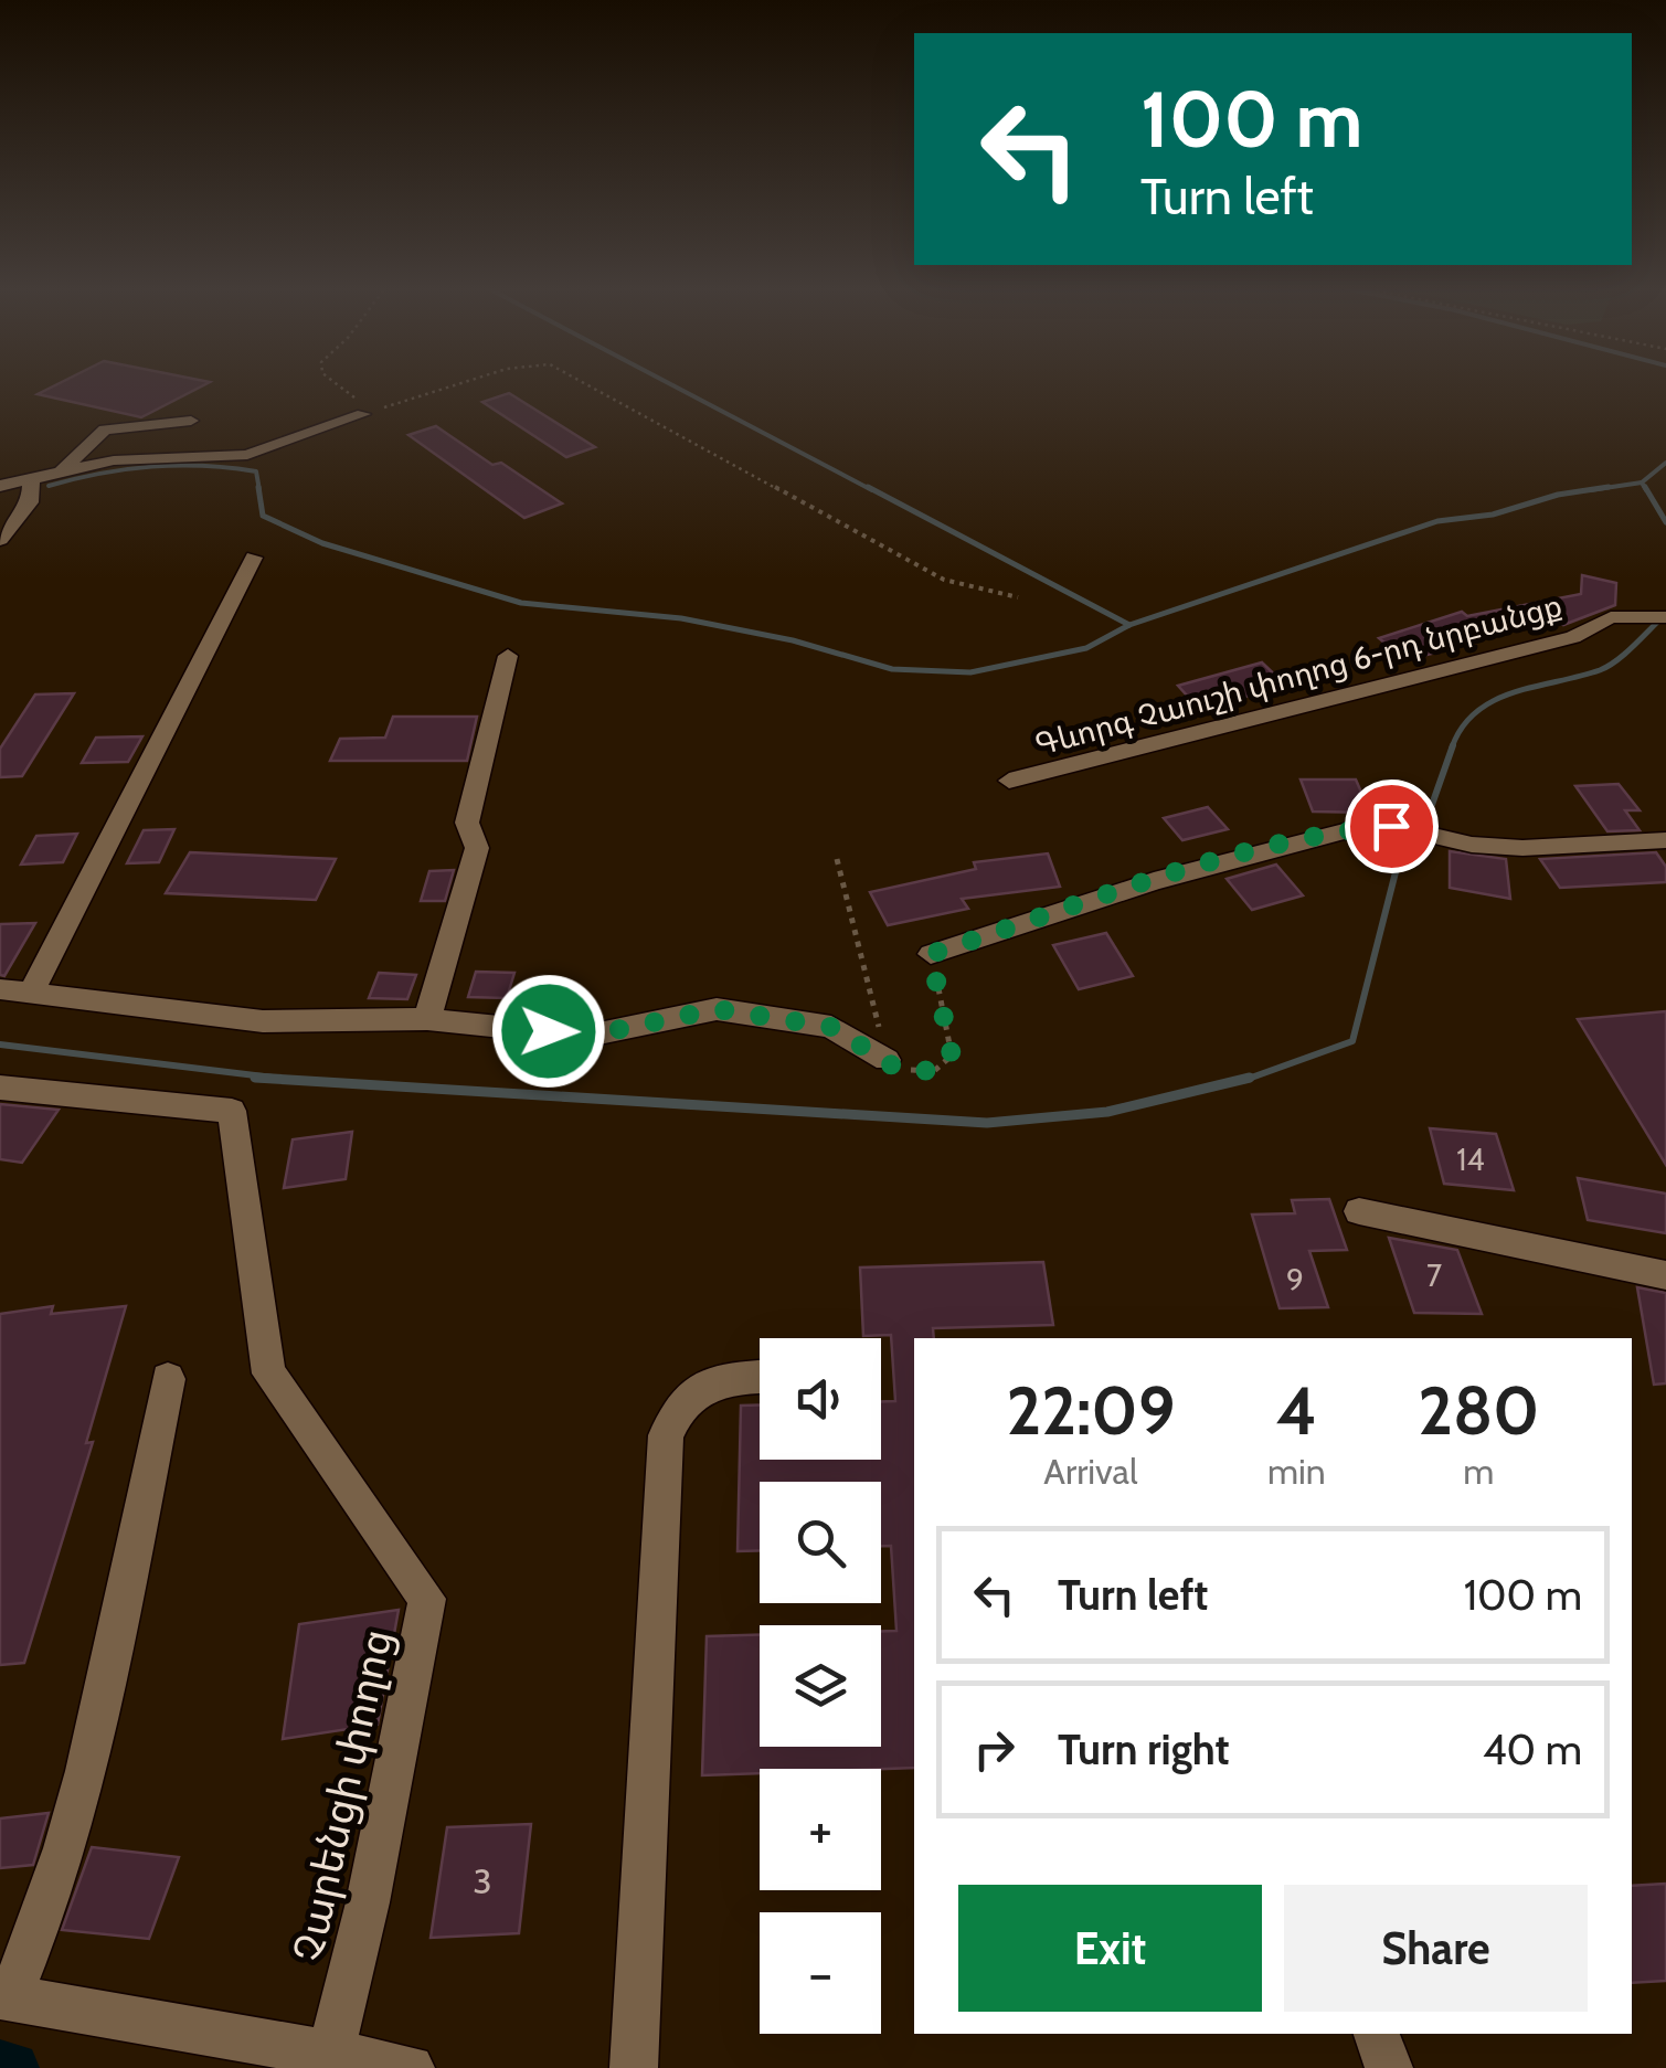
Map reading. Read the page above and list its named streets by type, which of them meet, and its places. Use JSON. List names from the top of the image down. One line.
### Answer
{"streets":{"street":["Գևորգ Չաուշի փողոց 6-րդ նրբանցք","Չարենցի փողոց"]},"house_numbers":["14","7","9","3"],"page":{"turn":["100 m","Turn left"],"map_buttons":["+","−"],"eta":["22:09","Arrival","4","min","280","m"],"list":[{"name":"Turn left","value":"100 m"},{"name":"Turn right","value":"40 m"}],"buttons":["Exit","Share"]}}
